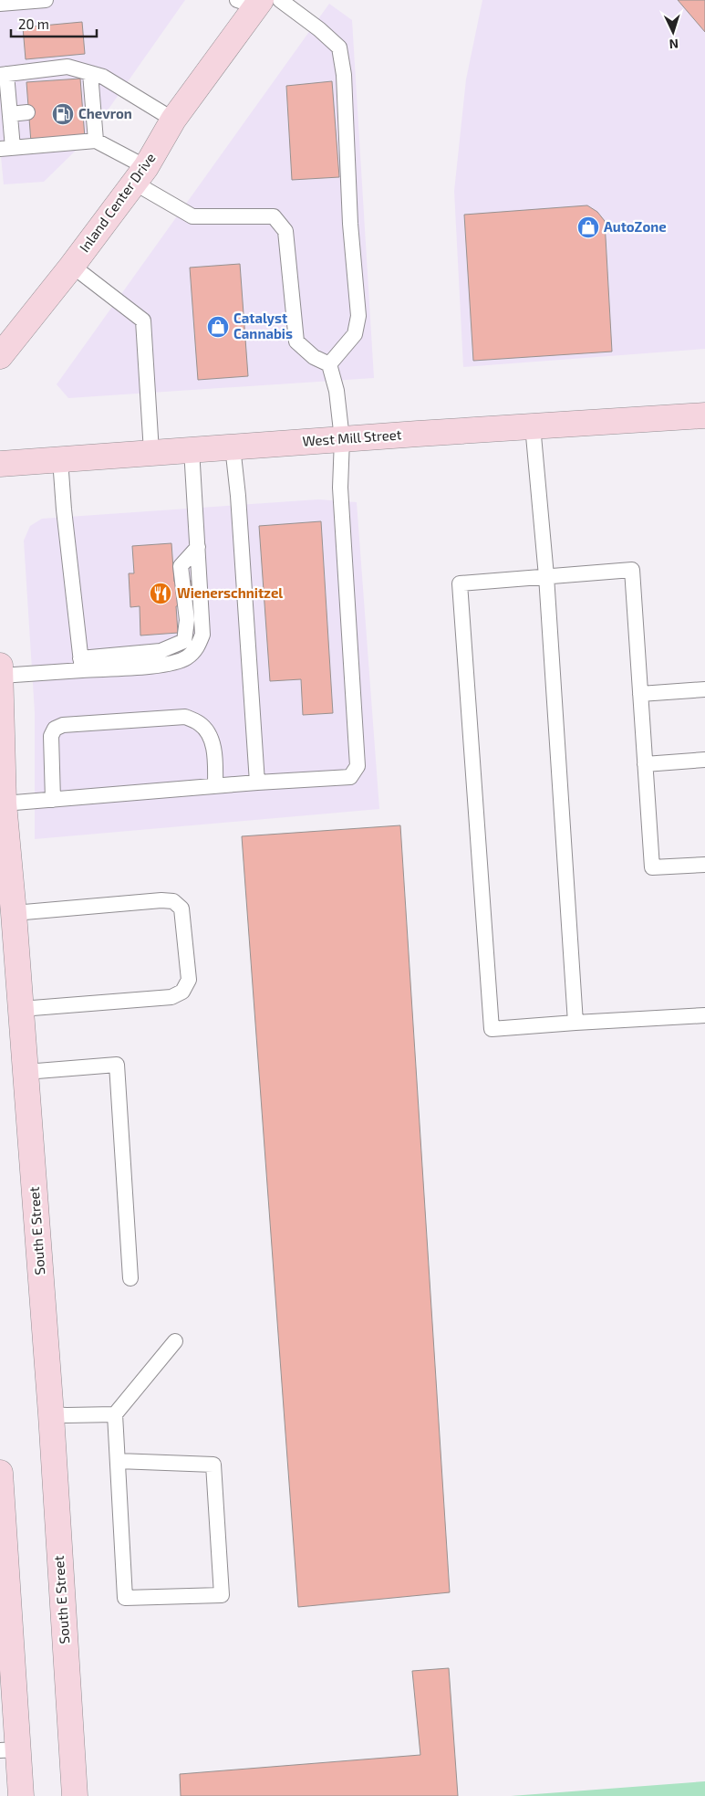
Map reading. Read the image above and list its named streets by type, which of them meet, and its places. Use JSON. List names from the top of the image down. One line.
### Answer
{"streets":{"main road":["Inland Center Drive","West Mill Street","South E Street"]},"places":{"fuel station":["Chevron"],"shop":["AutoZone","Catalyst Cannabis"],"restaurant":["Wienerschnitzel"]},"scale_bar":"20 m","north":"bottom"}
